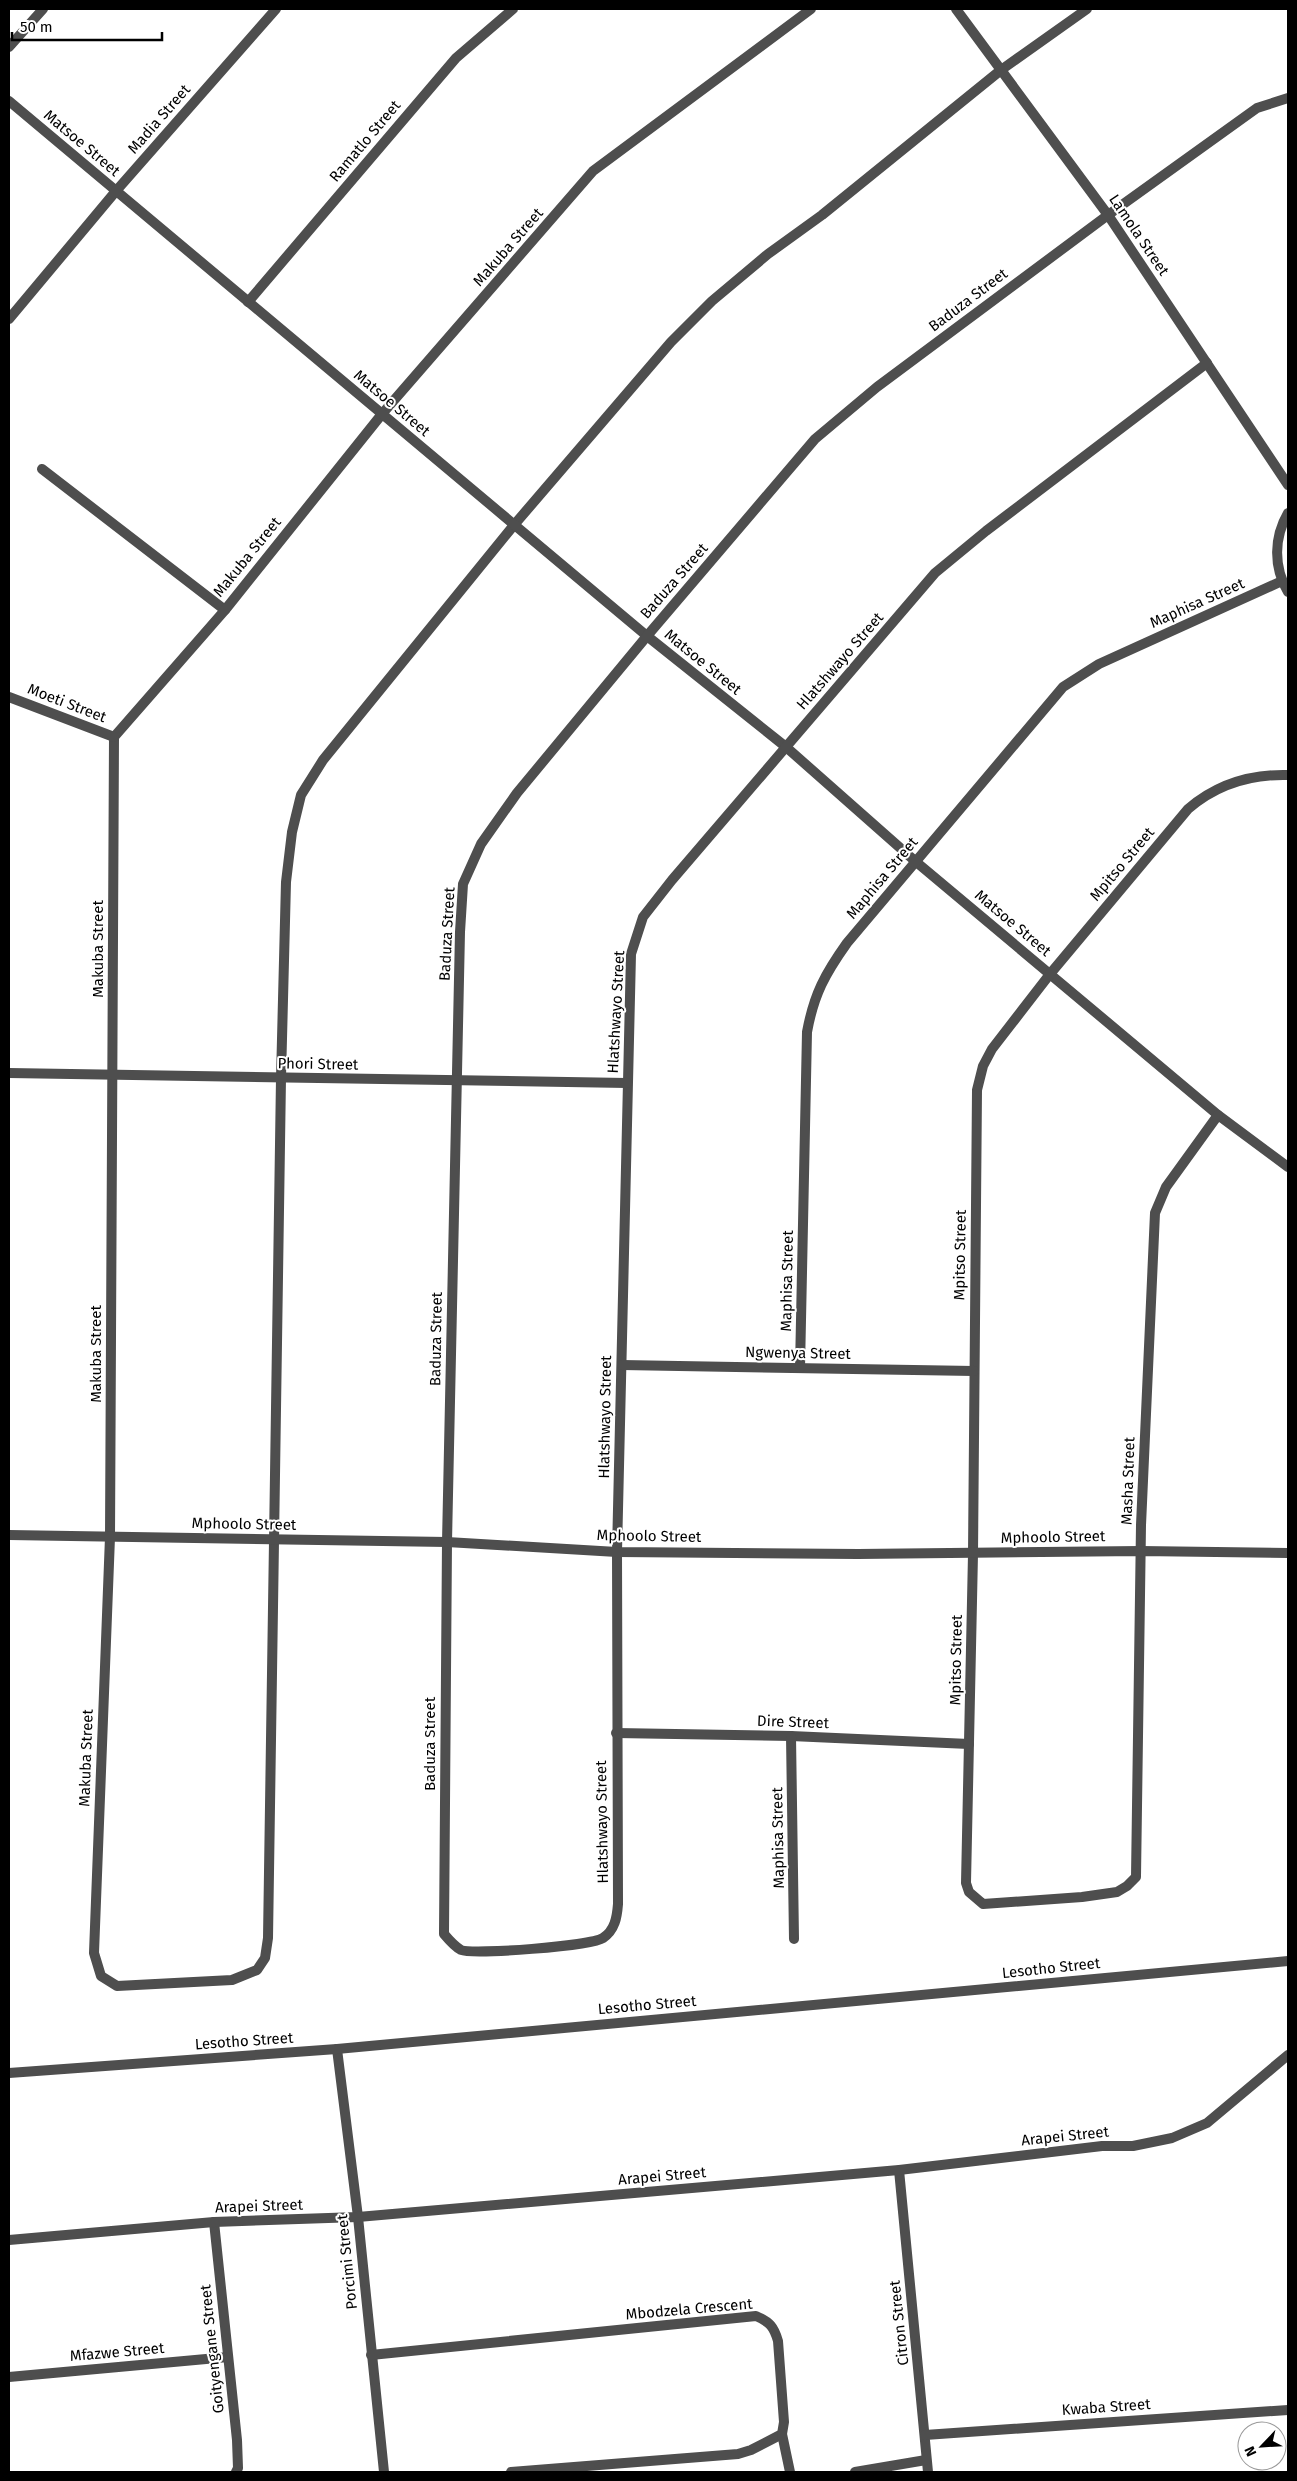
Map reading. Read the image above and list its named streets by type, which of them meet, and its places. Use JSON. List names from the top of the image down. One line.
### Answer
{"streets":{"street":["Madia Street","Ramatlo Street","Matsoe Street","Lamola Street","Makuba Street","Baduza Street","Maphisa Street","Hlatshwayo Street","Moeti Street","Mpitso Street","Phori Street","Ngwenya Street","Masha Street","Mphoolo Street","Dire Street","Lesotho Street","Arapei Street","Porcimi Street","Mbodzela Crescent","Citron Street","Goityengane Street","Mfazwe Street","Kwaba Street"]},"crossings":[["Madia Street","Matsoe Street"],["Ramatlo Street","Matsoe Street"],["Matsoe Street","Makuba Street"],["Matsoe Street","Baduza Street"],["Matsoe Street","Maphisa Street"],["Matsoe Street","Hlatshwayo Street"],["Matsoe Street","Mpitso Street"],["Matsoe Street","Masha Street"],["Lamola Street","Baduza Street"],["Lamola Street","Hlatshwayo Street"],["Makuba Street","Moeti Street"],["Makuba Street","Phori Street"],["Makuba Street","Mphoolo Street"],["Baduza Street","Hlatshwayo Street"],["Baduza Street","Phori Street"],["Baduza Street","Mphoolo Street"],["Maphisa Street","Ngwenya Street"],["Maphisa Street","Dire Street"],["Hlatshwayo Street","Phori Street"],["Hlatshwayo Street","Ngwenya Street"],["Hlatshwayo Street","Mphoolo Street"],["Hlatshwayo Street","Dire Street"],["Mpitso Street","Ngwenya Street"],["Mpitso Street","Masha Street"],["Mpitso Street","Mphoolo Street"],["Mpitso Street","Dire Street"],["Masha Street","Mphoolo Street"],["Lesotho Street","Porcimi Street"],["Arapei Street","Porcimi Street"],["Arapei Street","Citron Street"],["Arapei Street","Goityengane Street"],["Porcimi Street","Mbodzela Crescent"],["Citron Street","Kwaba Street"],["Goityengane Street","Mfazwe Street"]],"scale_bar":"50 m","north":"bottom left"}
